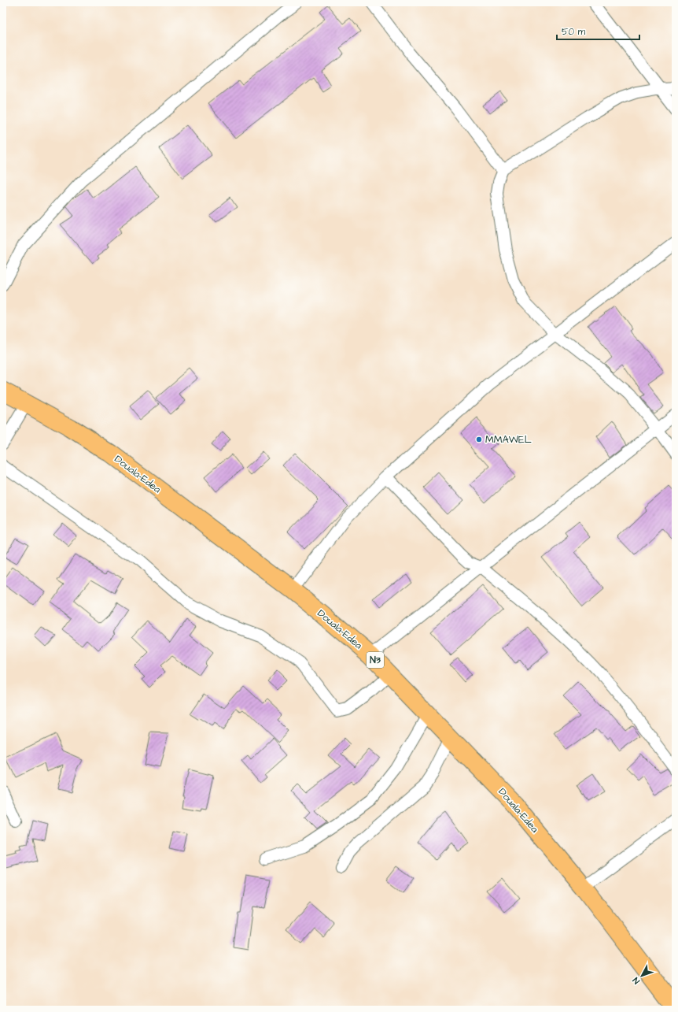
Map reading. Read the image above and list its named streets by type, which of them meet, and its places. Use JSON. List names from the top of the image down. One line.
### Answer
{"streets":{"highway":["Douala-Edea","N3"]},"places":["MMAWEL"],"scale_bar":"50 m","north":"bottom left"}
